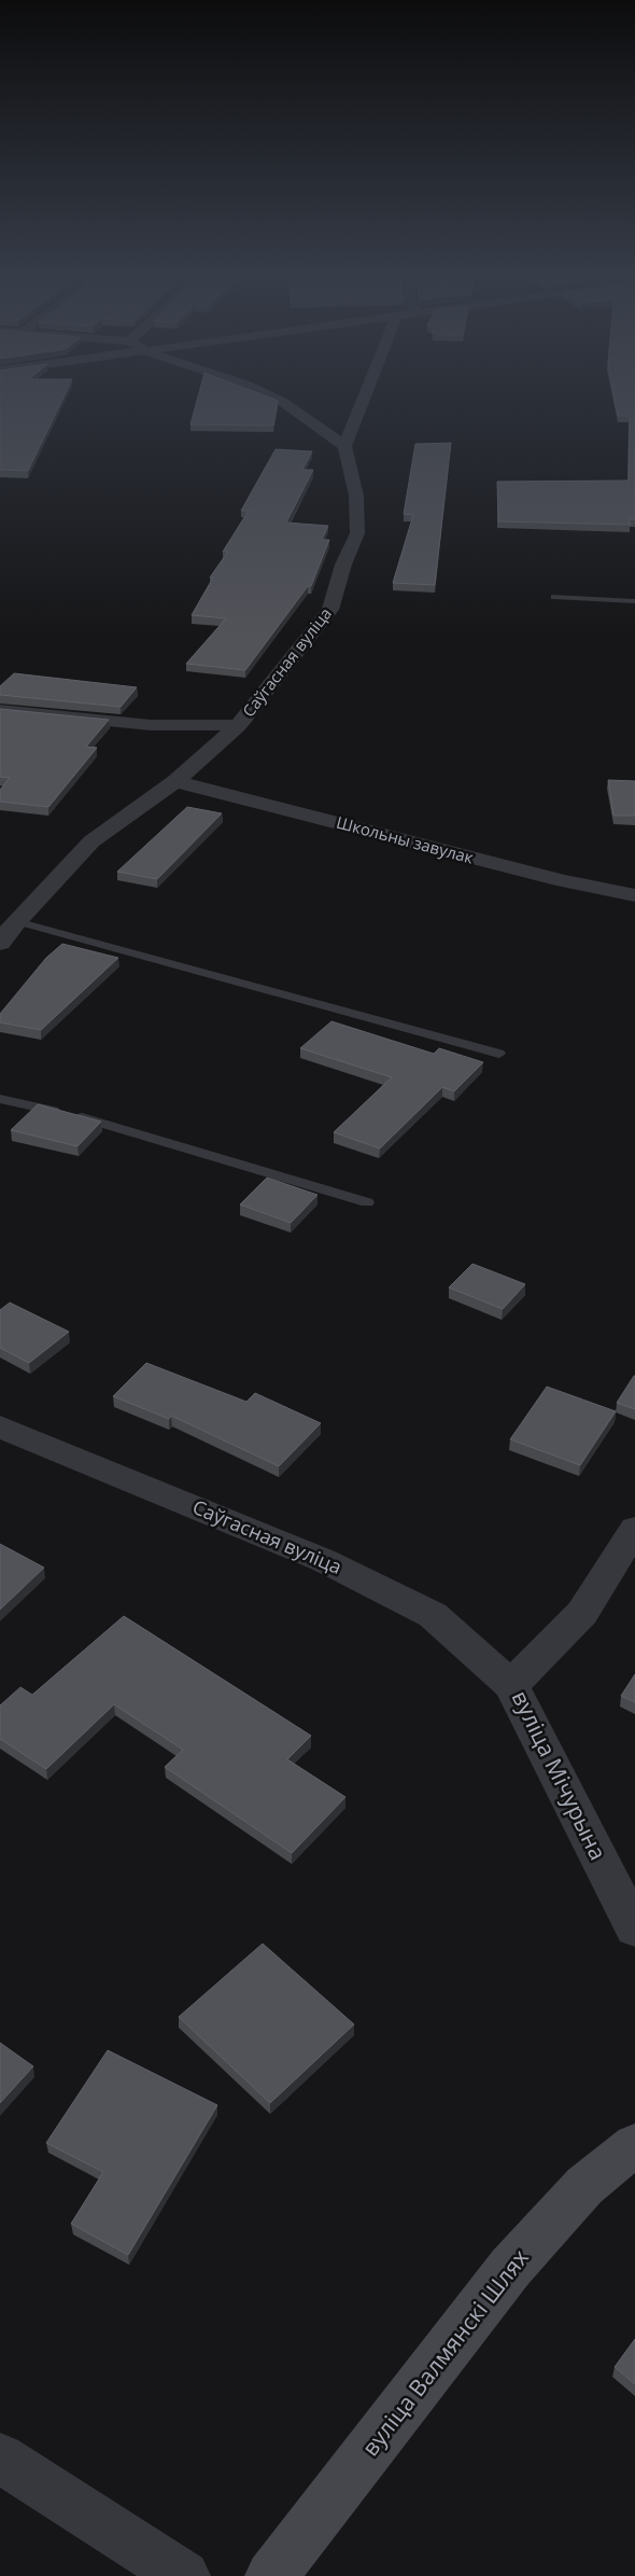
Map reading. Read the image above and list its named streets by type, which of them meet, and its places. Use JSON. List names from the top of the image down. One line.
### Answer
{"streets":{"main road":["вуліца Валмянскі Шлях"],"street":["Саўгасная вуліца","Школьны завулак","вуліца Мічурына"]},"crossings":[["Саўгасная вуліца","Школьны завулак"],["Саўгасная вуліца","вуліца Мічурына"]]}
